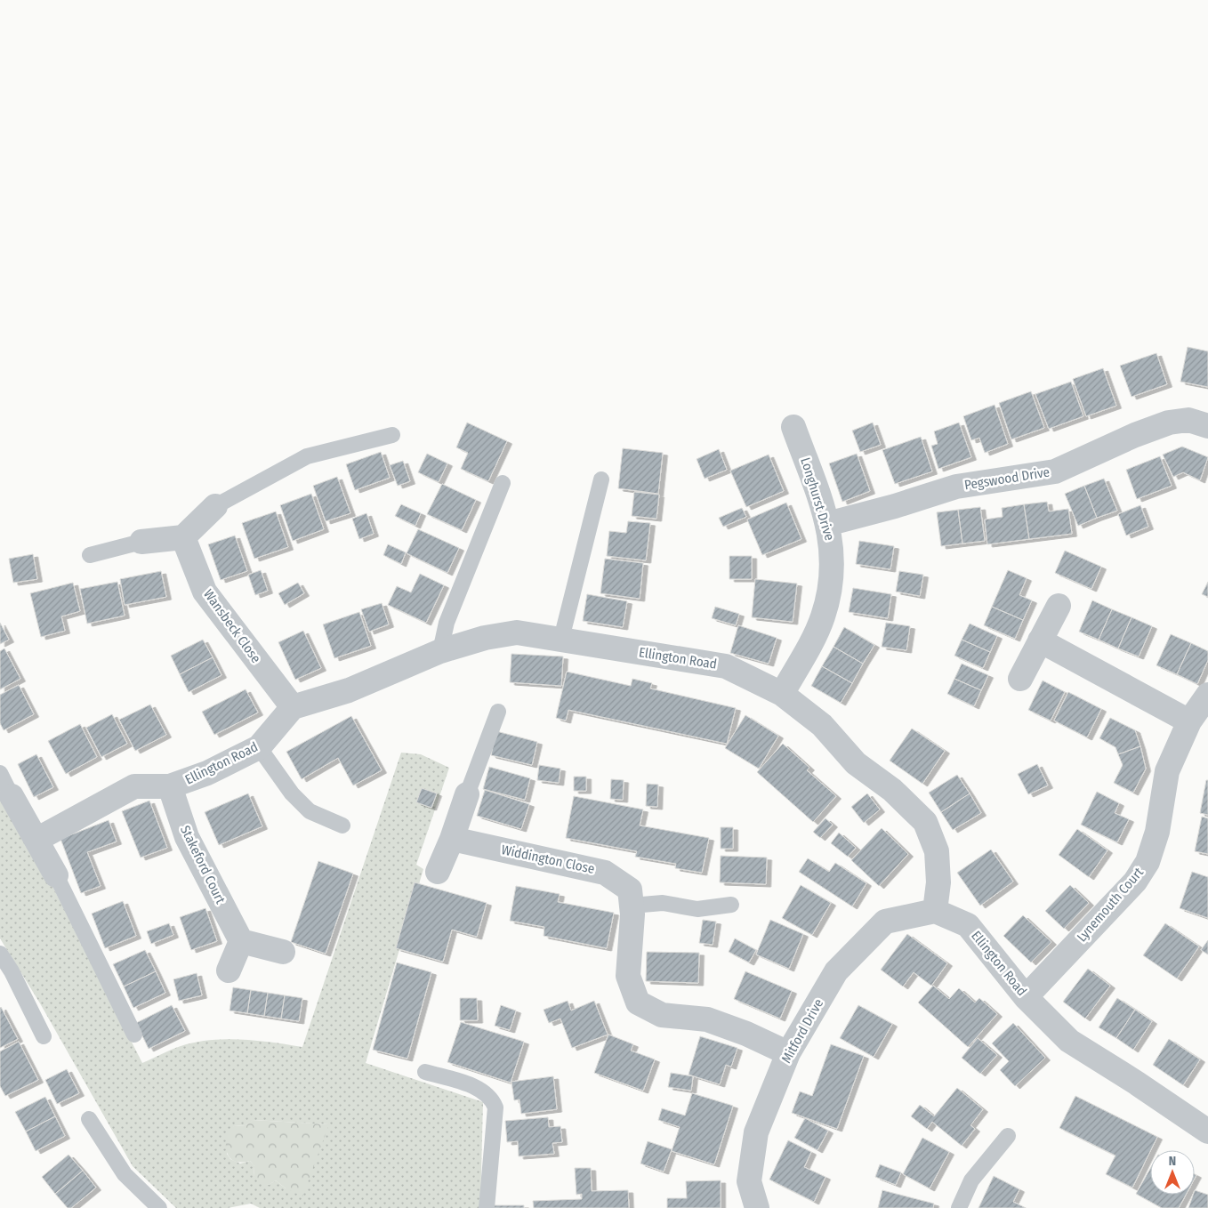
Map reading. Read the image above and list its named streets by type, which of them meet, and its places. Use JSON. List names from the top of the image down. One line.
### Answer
{"streets":{"street":["Pegswood Drive","Longhurst Drive","Wansbeck Close","Ellington Road","Widdington Close","Stakeford Court","Lynemouth Court","Mitford Drive"]},"crossings":[["Pegswood Drive","Longhurst Drive"],["Longhurst Drive","Ellington Road"],["Wansbeck Close","Ellington Road"],["Ellington Road","Stakeford Court"],["Ellington Road","Lynemouth Court"],["Ellington Road","Mitford Drive"],["Widdington Close","Mitford Drive"]],"north":"top"}
